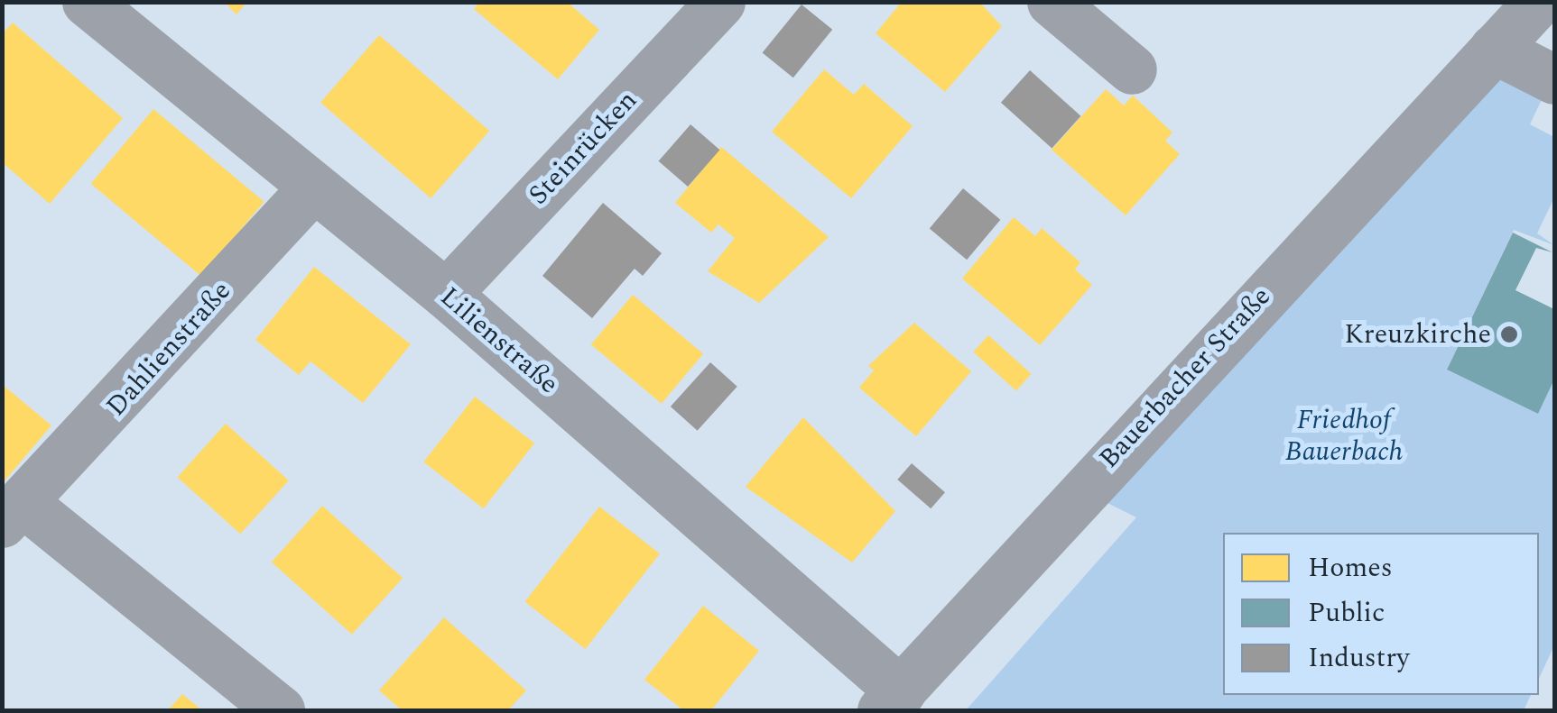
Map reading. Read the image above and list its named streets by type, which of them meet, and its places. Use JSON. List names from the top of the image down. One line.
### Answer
{"streets":{"street":["Steinrücken","Lilienstraße","Dahlienstraße","Bauerbacher Straße"]},"crossings":[["Steinrücken","Lilienstraße"],["Lilienstraße","Dahlienstraße"],["Lilienstraße","Bauerbacher Straße"]],"parks":["Friedhof Bauerbach"],"places":["Kreuzkirche"],"legend":["Homes","Public","Industry"]}
